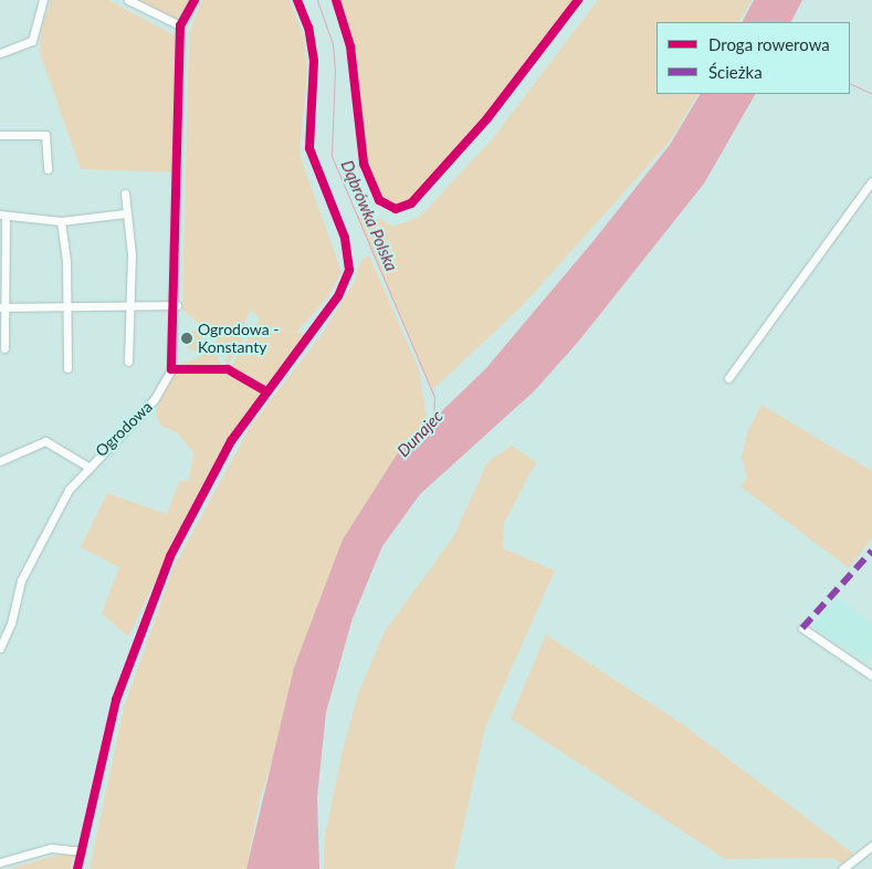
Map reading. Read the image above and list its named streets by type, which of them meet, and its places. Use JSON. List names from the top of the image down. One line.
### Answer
{"streets":{"street":["Ogrodowa"]},"water":["Dąbrówka Polska","Dunajec"],"places":["Ogrodowa - Konstanty"],"legend":["Droga rowerowa","Ścieżka"]}
